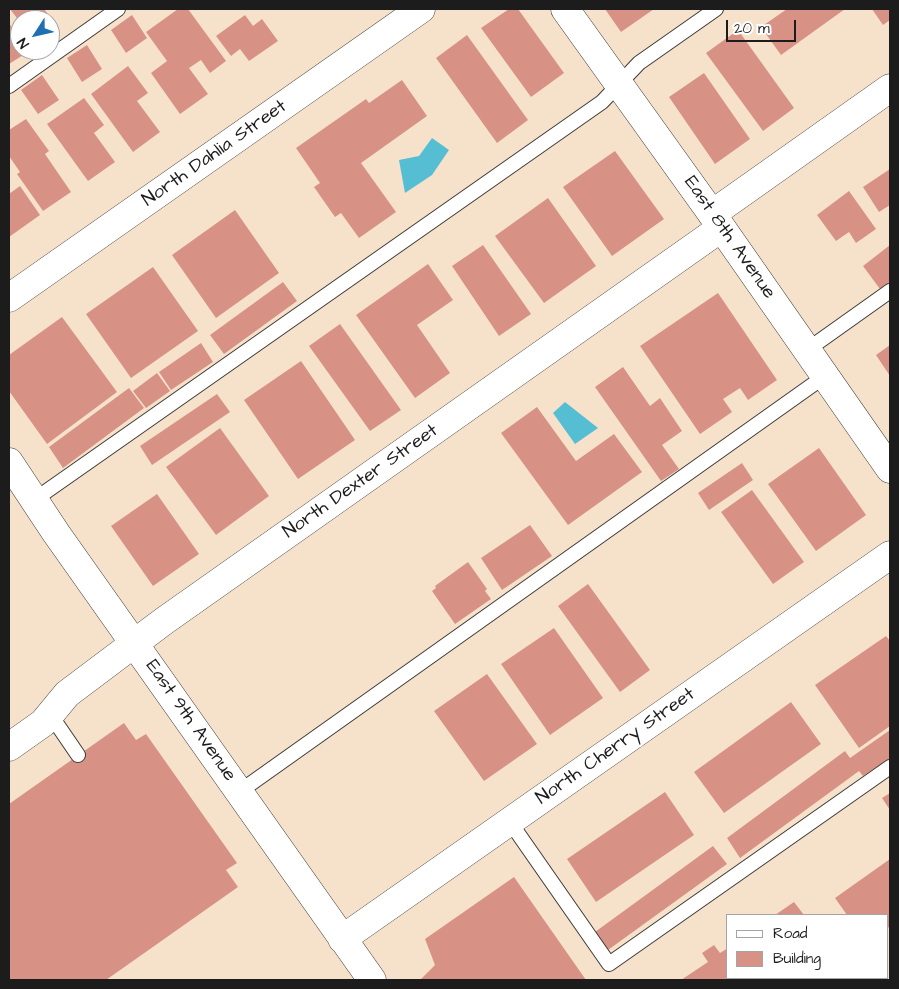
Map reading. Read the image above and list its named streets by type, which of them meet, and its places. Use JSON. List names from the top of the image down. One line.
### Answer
{"streets":{"street":["North Dahlia Street","East 8th Avenue","North Dexter Street","East 9th Avenue","North Cherry Street"]},"crossings":[["East 8th Avenue","North Dexter Street"],["North Dexter Street","East 9th Avenue"],["East 9th Avenue","North Cherry Street"]],"legend":["Road","Building"],"scale_bar":"20 m","north":"bottom left"}
